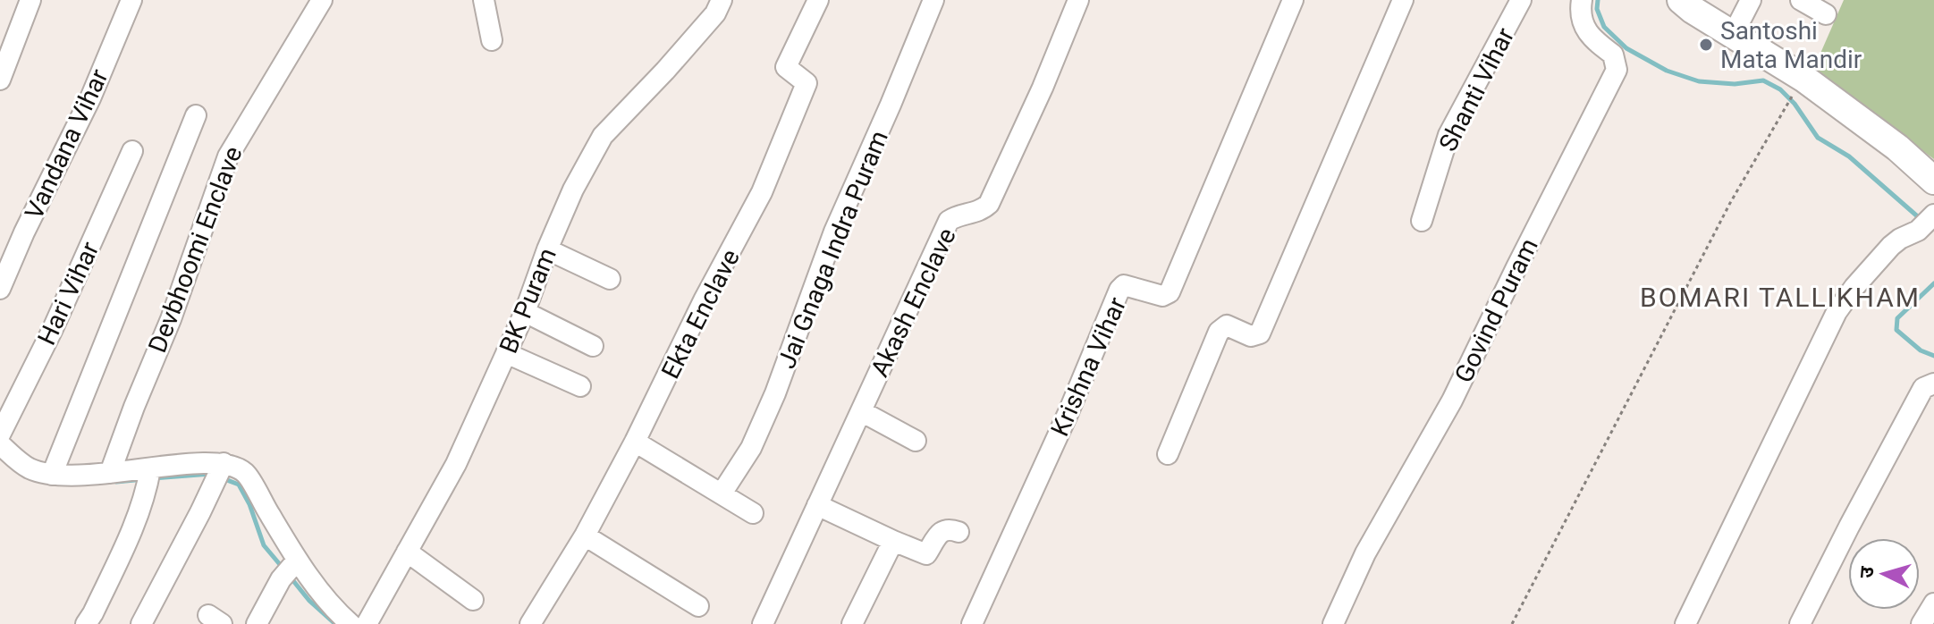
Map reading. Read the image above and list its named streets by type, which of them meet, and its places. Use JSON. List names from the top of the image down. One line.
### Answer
{"streets":{"street":["Shanti Vihar","Vandana Vihar","Devbhoomi Enclave","Jai Gnaga Indra Puram","Hari Vihar","BK Puram","Akash Enclave","Govind Puram","Ekta Enclave","Krishna Vihar"]},"districts":["BOMARI TALLIKHAM"],"places":["Santoshi Mata Mandir"],"north":"left"}
